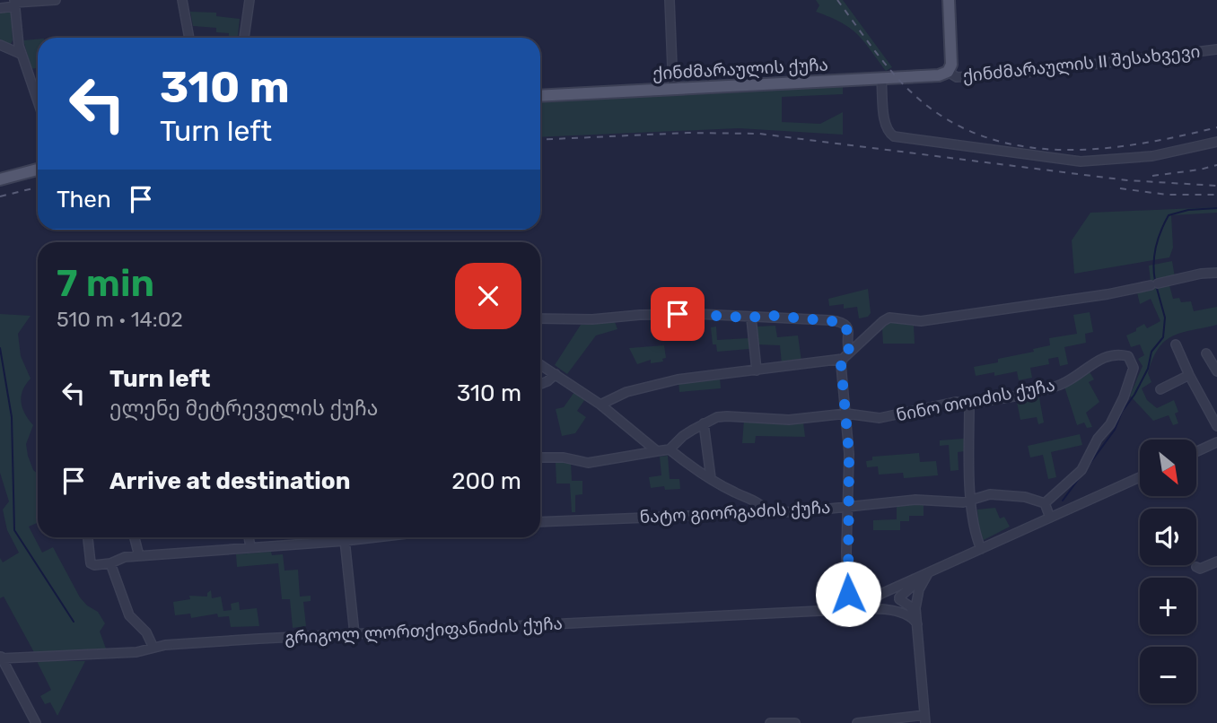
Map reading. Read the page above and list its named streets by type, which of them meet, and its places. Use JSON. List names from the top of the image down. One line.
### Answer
{"streets":{"main road":["ქინძმარაულის ქუჩა"],"street":["ქინძმარაულის II შესახვევი","ნინო თოიძის ქუჩა","ნატო გიორგაძის ქუჩა","გრიგოლ ლორთქიფანიძის ქუჩა"]},"crossings":[["ქინძმარაულის II შესახვევი","ქინძმარაულის ქუჩა"],["ნინო თოიძის ქუჩა","ნატო გიორგაძის ქუჩა"]],"north":"bottom right","page":{"turn":["310 m","Turn left"],"then":"Then","heading":["7 min","510 m · 14:02"],"list":[{"name":"Turn left","note":"ელენე მეტრეველის ქუჩა","value":"310 m"},{"name":"Arrive at destination","value":"200 m"}],"map_buttons":["+","−"]}}
